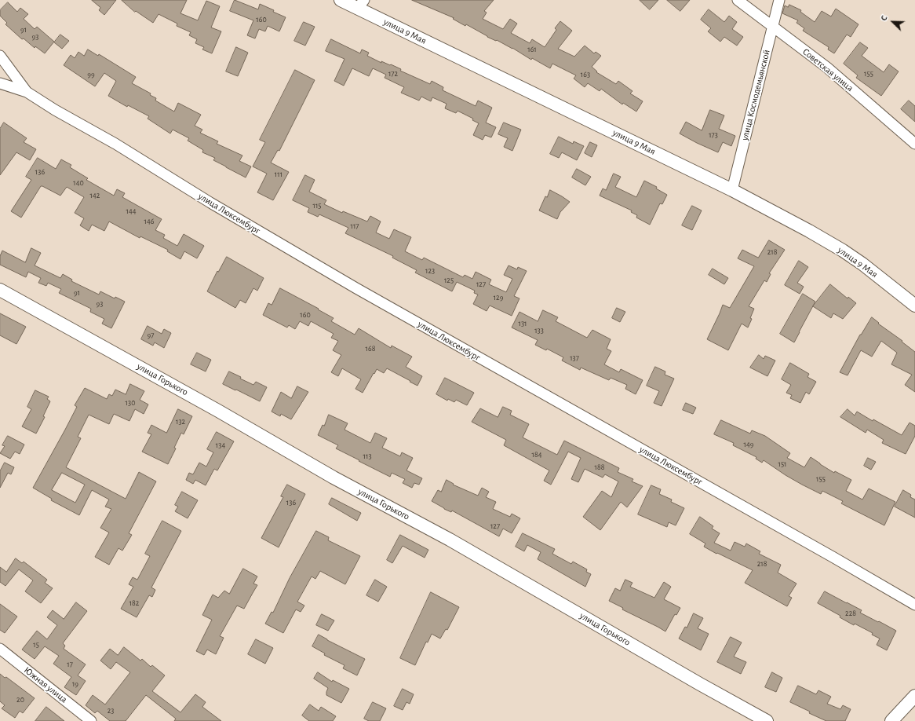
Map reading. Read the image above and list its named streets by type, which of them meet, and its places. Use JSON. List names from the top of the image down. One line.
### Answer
{"streets":{"street":["улица 9 Мая","Советская улица","улица Космодемьянской","улица Люксембург","улица Горького","Южная улица"]},"crossings":[["улица 9 Мая","улица Космодемьянской"],["Советская улица","улица Космодемьянской"]],"house_numbers":["160","91","93","161","172","155","99","163","173","136","111","140","142","115","144","146","117","218","123","125","127","91","129","93","160","131","133","97","168","137","130","132","149","134","184","113","151","188","155","136","127","218","182","228","15","17","19","20","23"],"north":"top left"}
